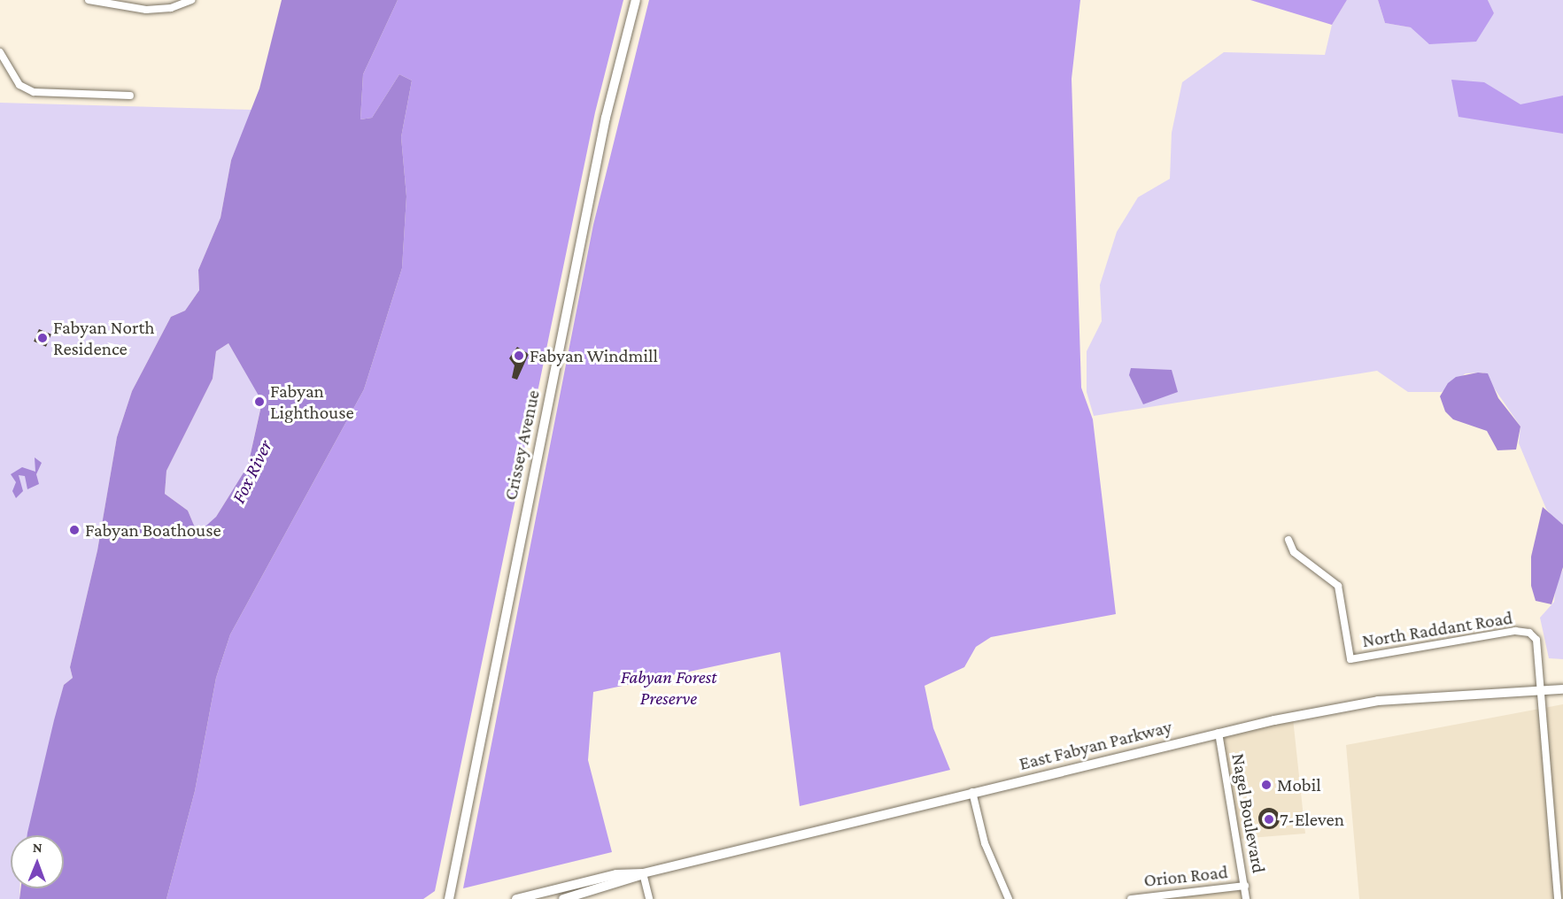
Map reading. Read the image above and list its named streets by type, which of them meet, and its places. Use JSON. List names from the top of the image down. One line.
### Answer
{"streets":{"main road":["Crissey Avenue","East Fabyan Parkway"],"street":["North Raddant Road","Nagel Boulevard","Orion Road"]},"crossings":[["North Raddant Road","East Fabyan Parkway"],["East Fabyan Parkway","Nagel Boulevard"],["Nagel Boulevard","Orion Road"]],"water":["Fox River"],"parks":["Fabyan Forest Preserve"],"places":["Fabyan North Residence","Fabyan Windmill","Fabyan Lighthouse","Fabyan Boathouse","Mobil","7-Eleven"],"north":"top"}
